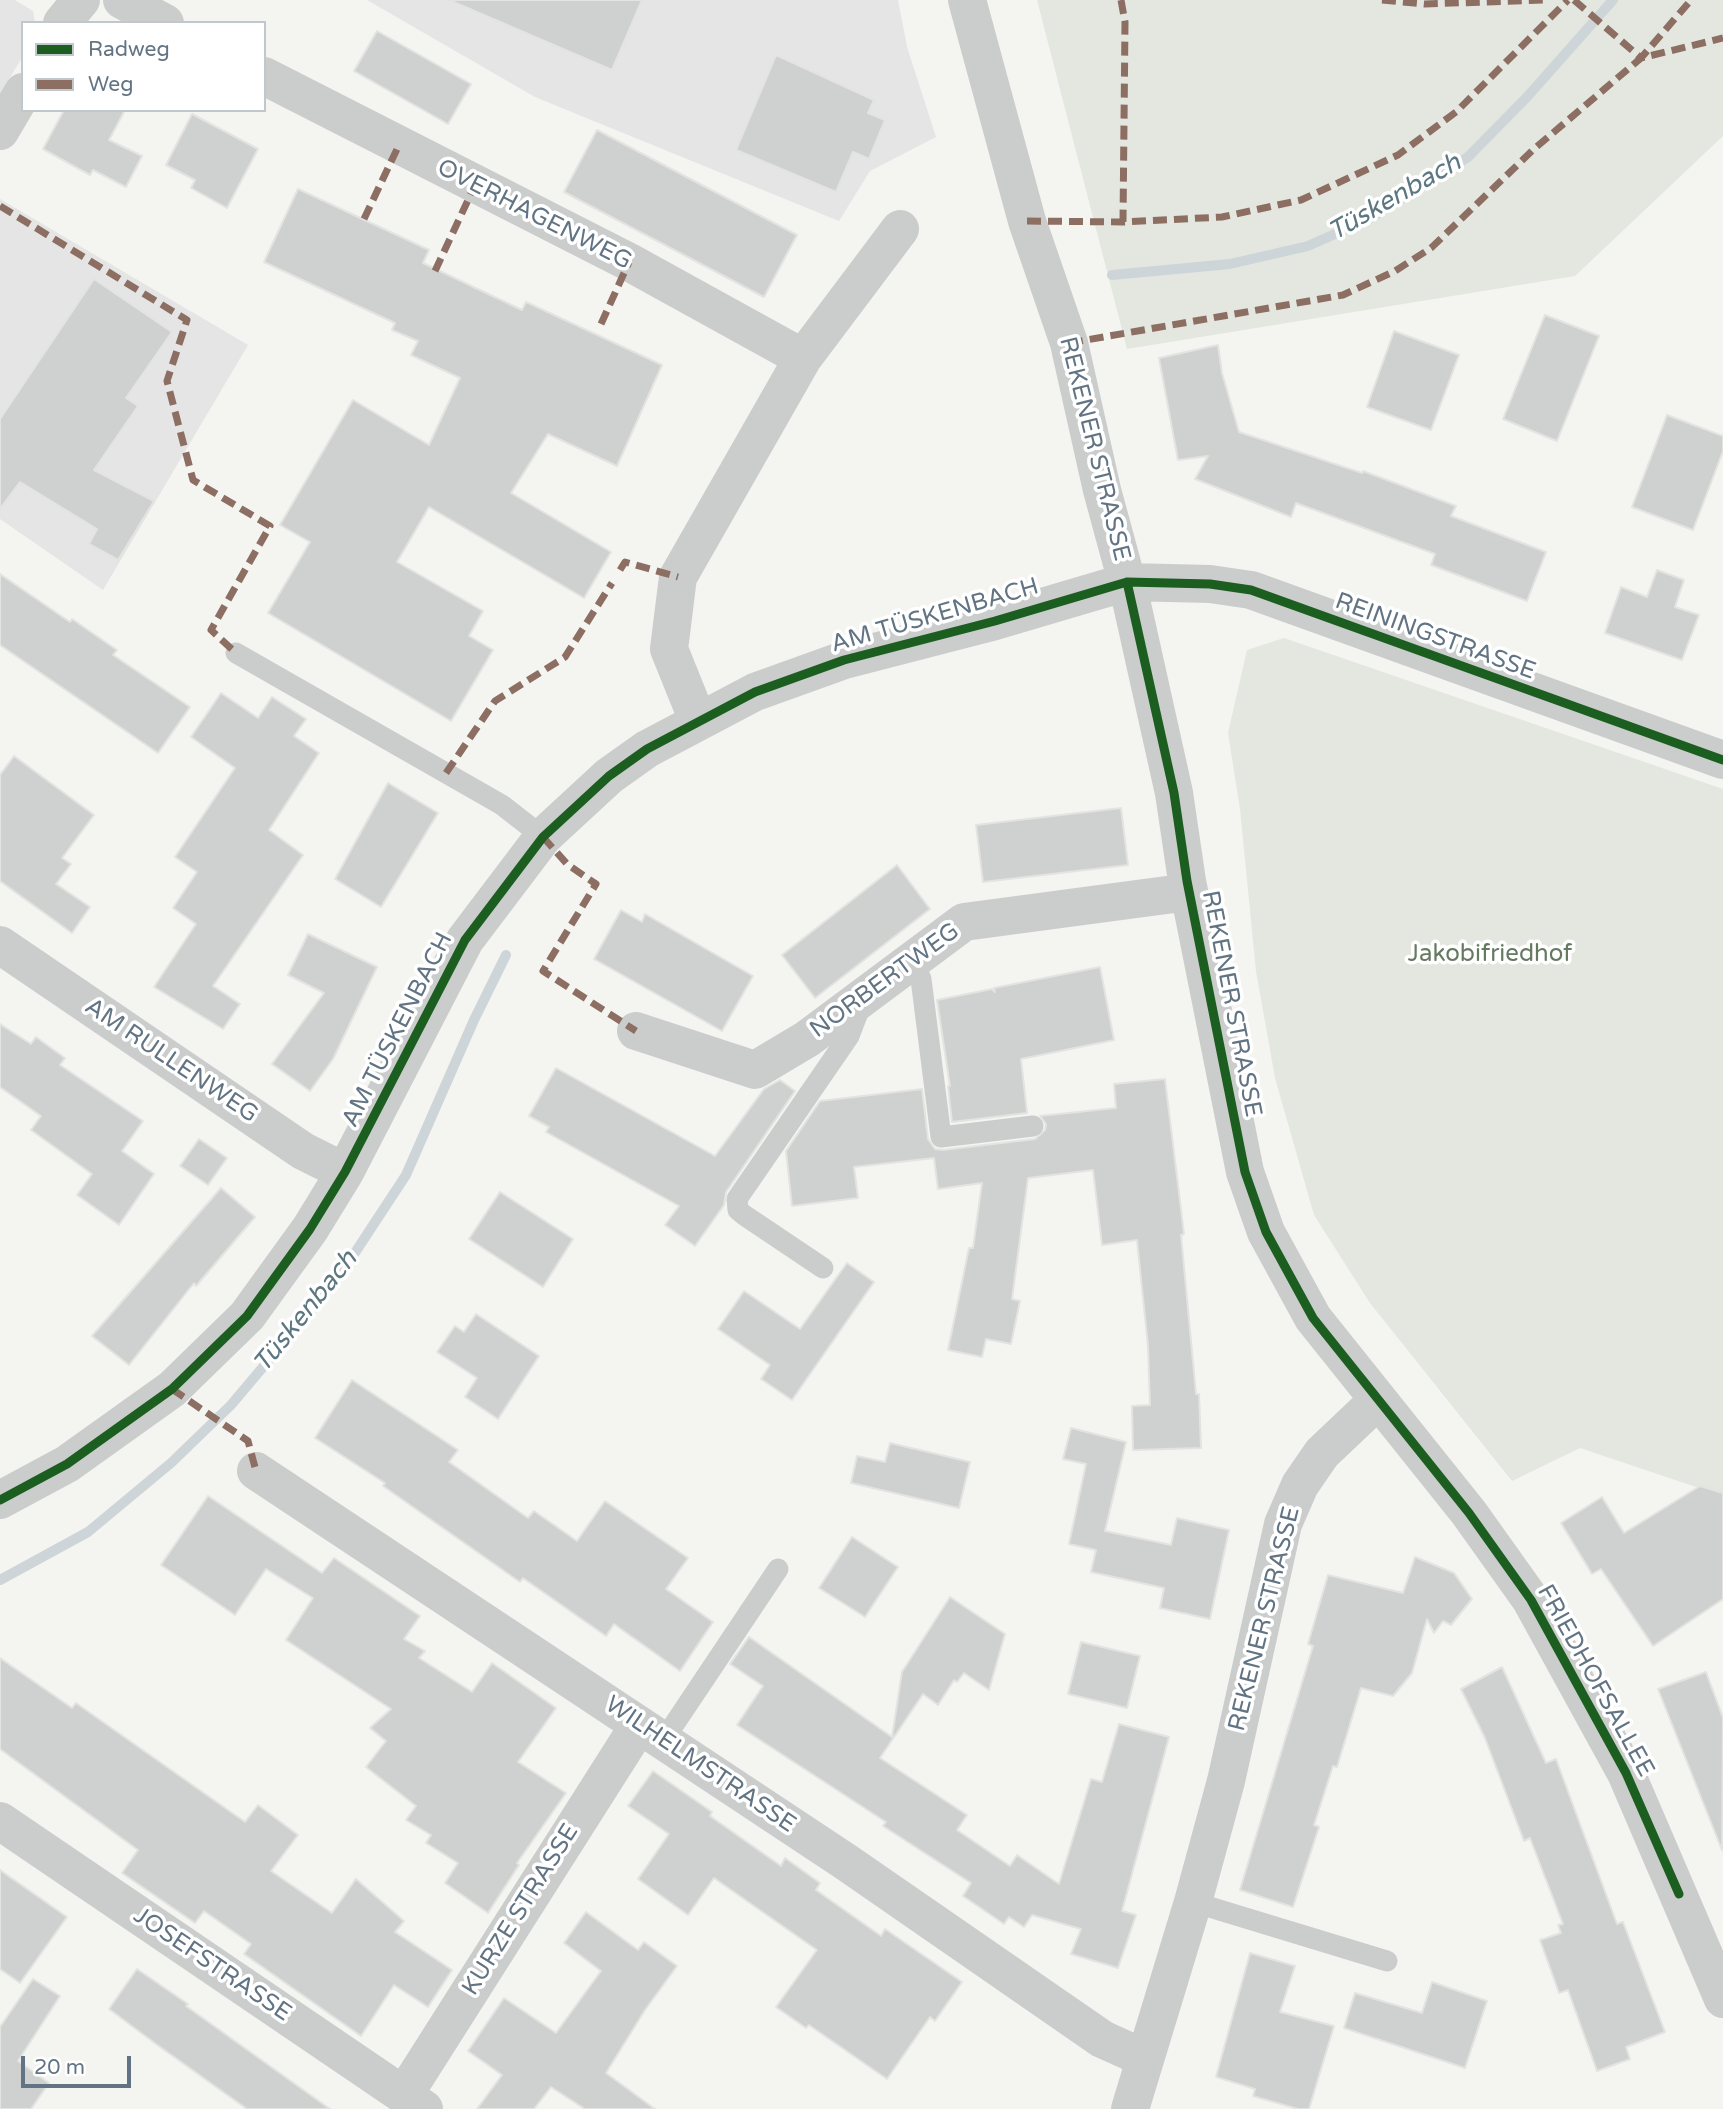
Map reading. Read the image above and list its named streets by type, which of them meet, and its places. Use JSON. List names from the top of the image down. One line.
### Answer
{"streets":{"street":["OVERHAGENWEG","REKENER STRASSE","AM TÜSKENBACH","REININGSTRASSE","NORBERTWEG","AM RULLENWEG","FRIEDHOFSALLEE","WILHELMSTRASSE","KURZE STRASSE","JOSEFSTRASSE"]},"crossings":[["REKENER STRASSE","AM TÜSKENBACH"],["REKENER STRASSE","REININGSTRASSE"],["REKENER STRASSE","NORBERTWEG"],["REKENER STRASSE","FRIEDHOFSALLEE"],["REKENER STRASSE","WILHELMSTRASSE"],["AM TÜSKENBACH","REININGSTRASSE"],["AM TÜSKENBACH","AM RULLENWEG"],["WILHELMSTRASSE","KURZE STRASSE"],["KURZE STRASSE","JOSEFSTRASSE"]],"water":["Tüskenbach"],"parks":["Jakobifriedhof"],"legend":["Radweg","Weg"],"scale_bar":"20 m"}
